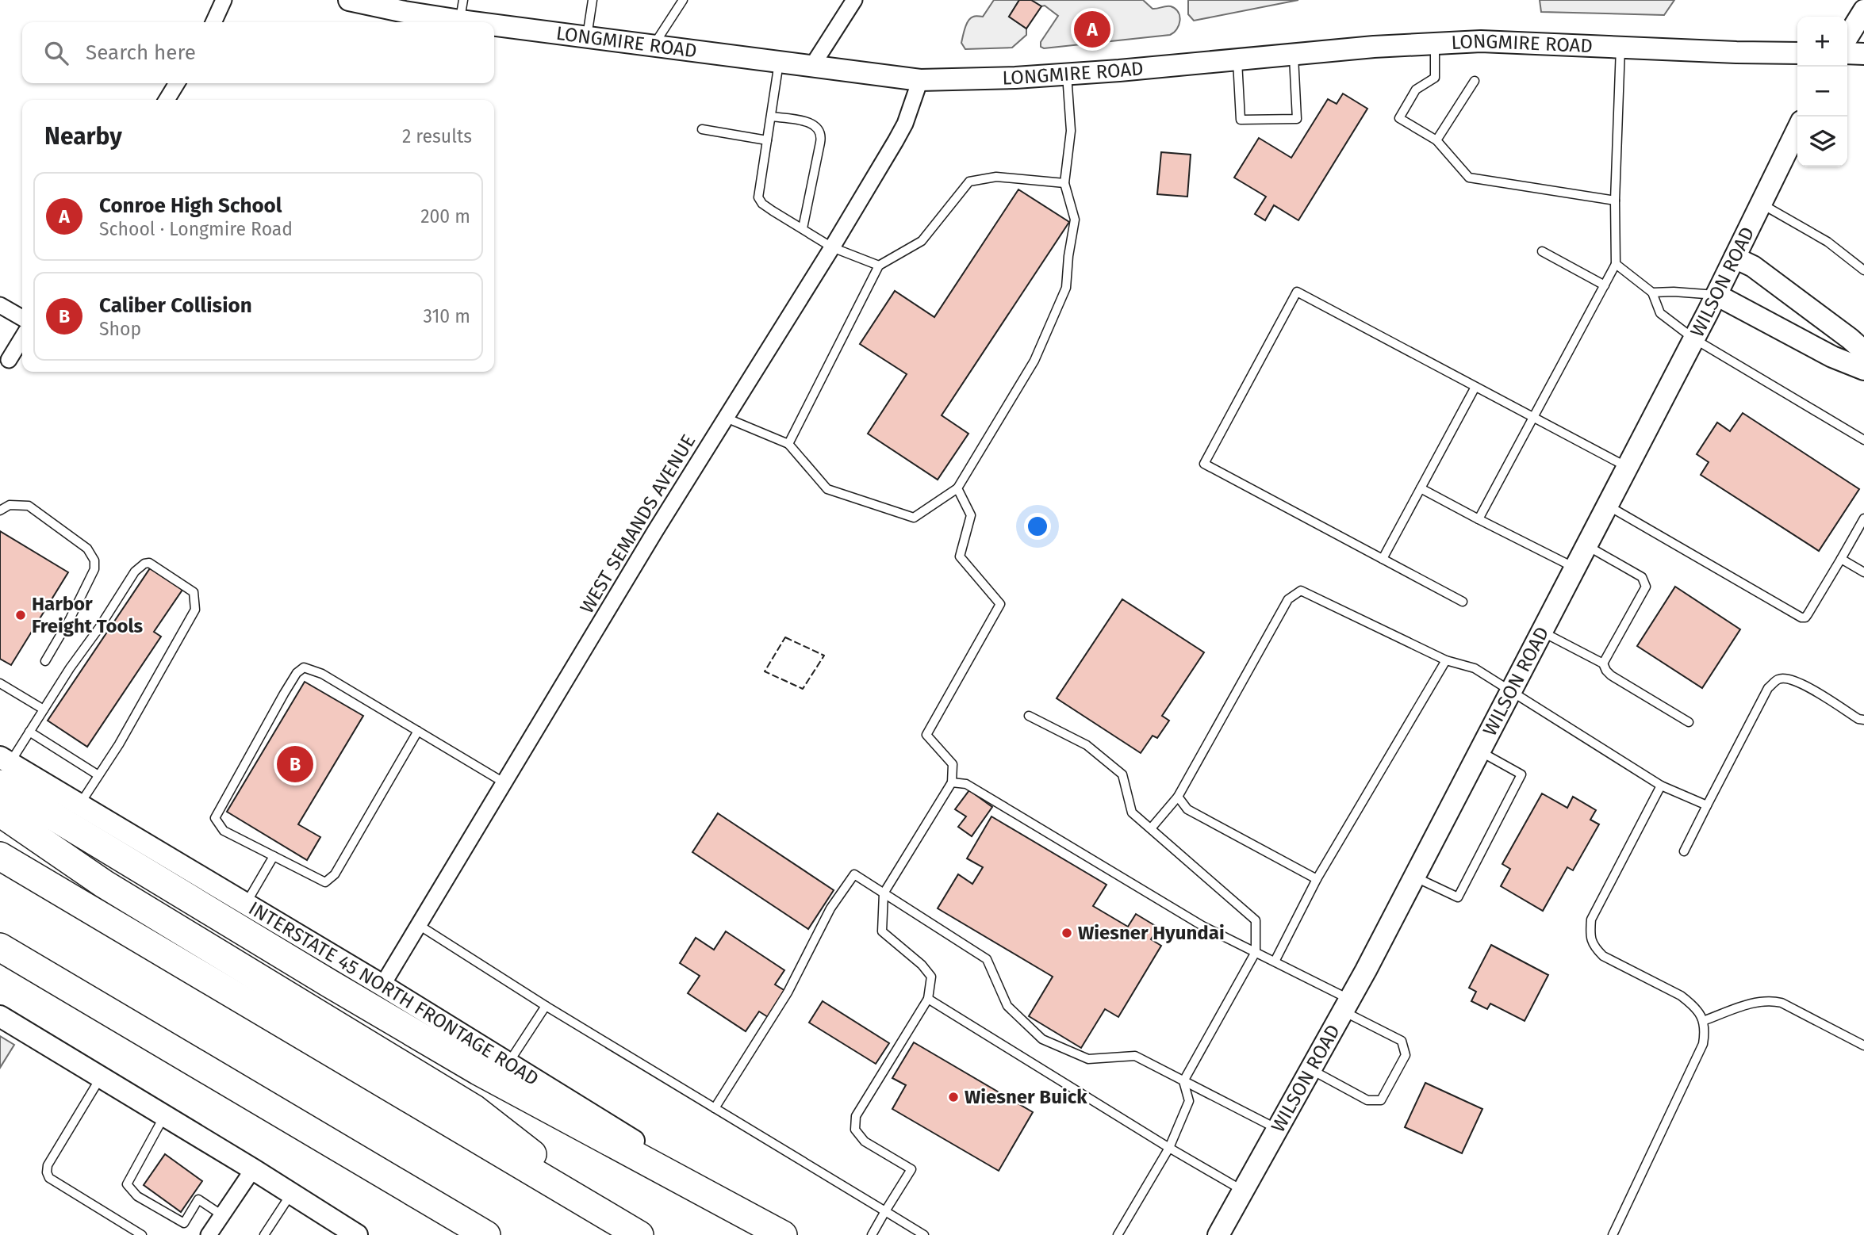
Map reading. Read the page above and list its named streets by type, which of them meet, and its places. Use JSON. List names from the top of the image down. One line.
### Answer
{"streets":{"main road":["LONGMIRE ROAD","WILSON ROAD","INTERSTATE 45 NORTH FRONTAGE ROAD"],"street":["WEST SEMANDS AVENUE"]},"crossings":[["LONGMIRE ROAD","WEST SEMANDS AVENUE"],["WEST SEMANDS AVENUE","INTERSTATE 45 NORTH FRONTAGE ROAD"]],"places":["Harbor Freight Tools","Wiesner Hyundai","Wiesner Buick"],"page":{"pins":["A","B"],"map_buttons":["+","−"],"search":"Search here","heading":["Nearby","2 results"],"list":[{"mark":"A","name":"Conroe High School","note":"School · Longmire Road","value":"200 m"},{"mark":"B","name":"Caliber Collision","note":"Shop","value":"310 m"}]}}
